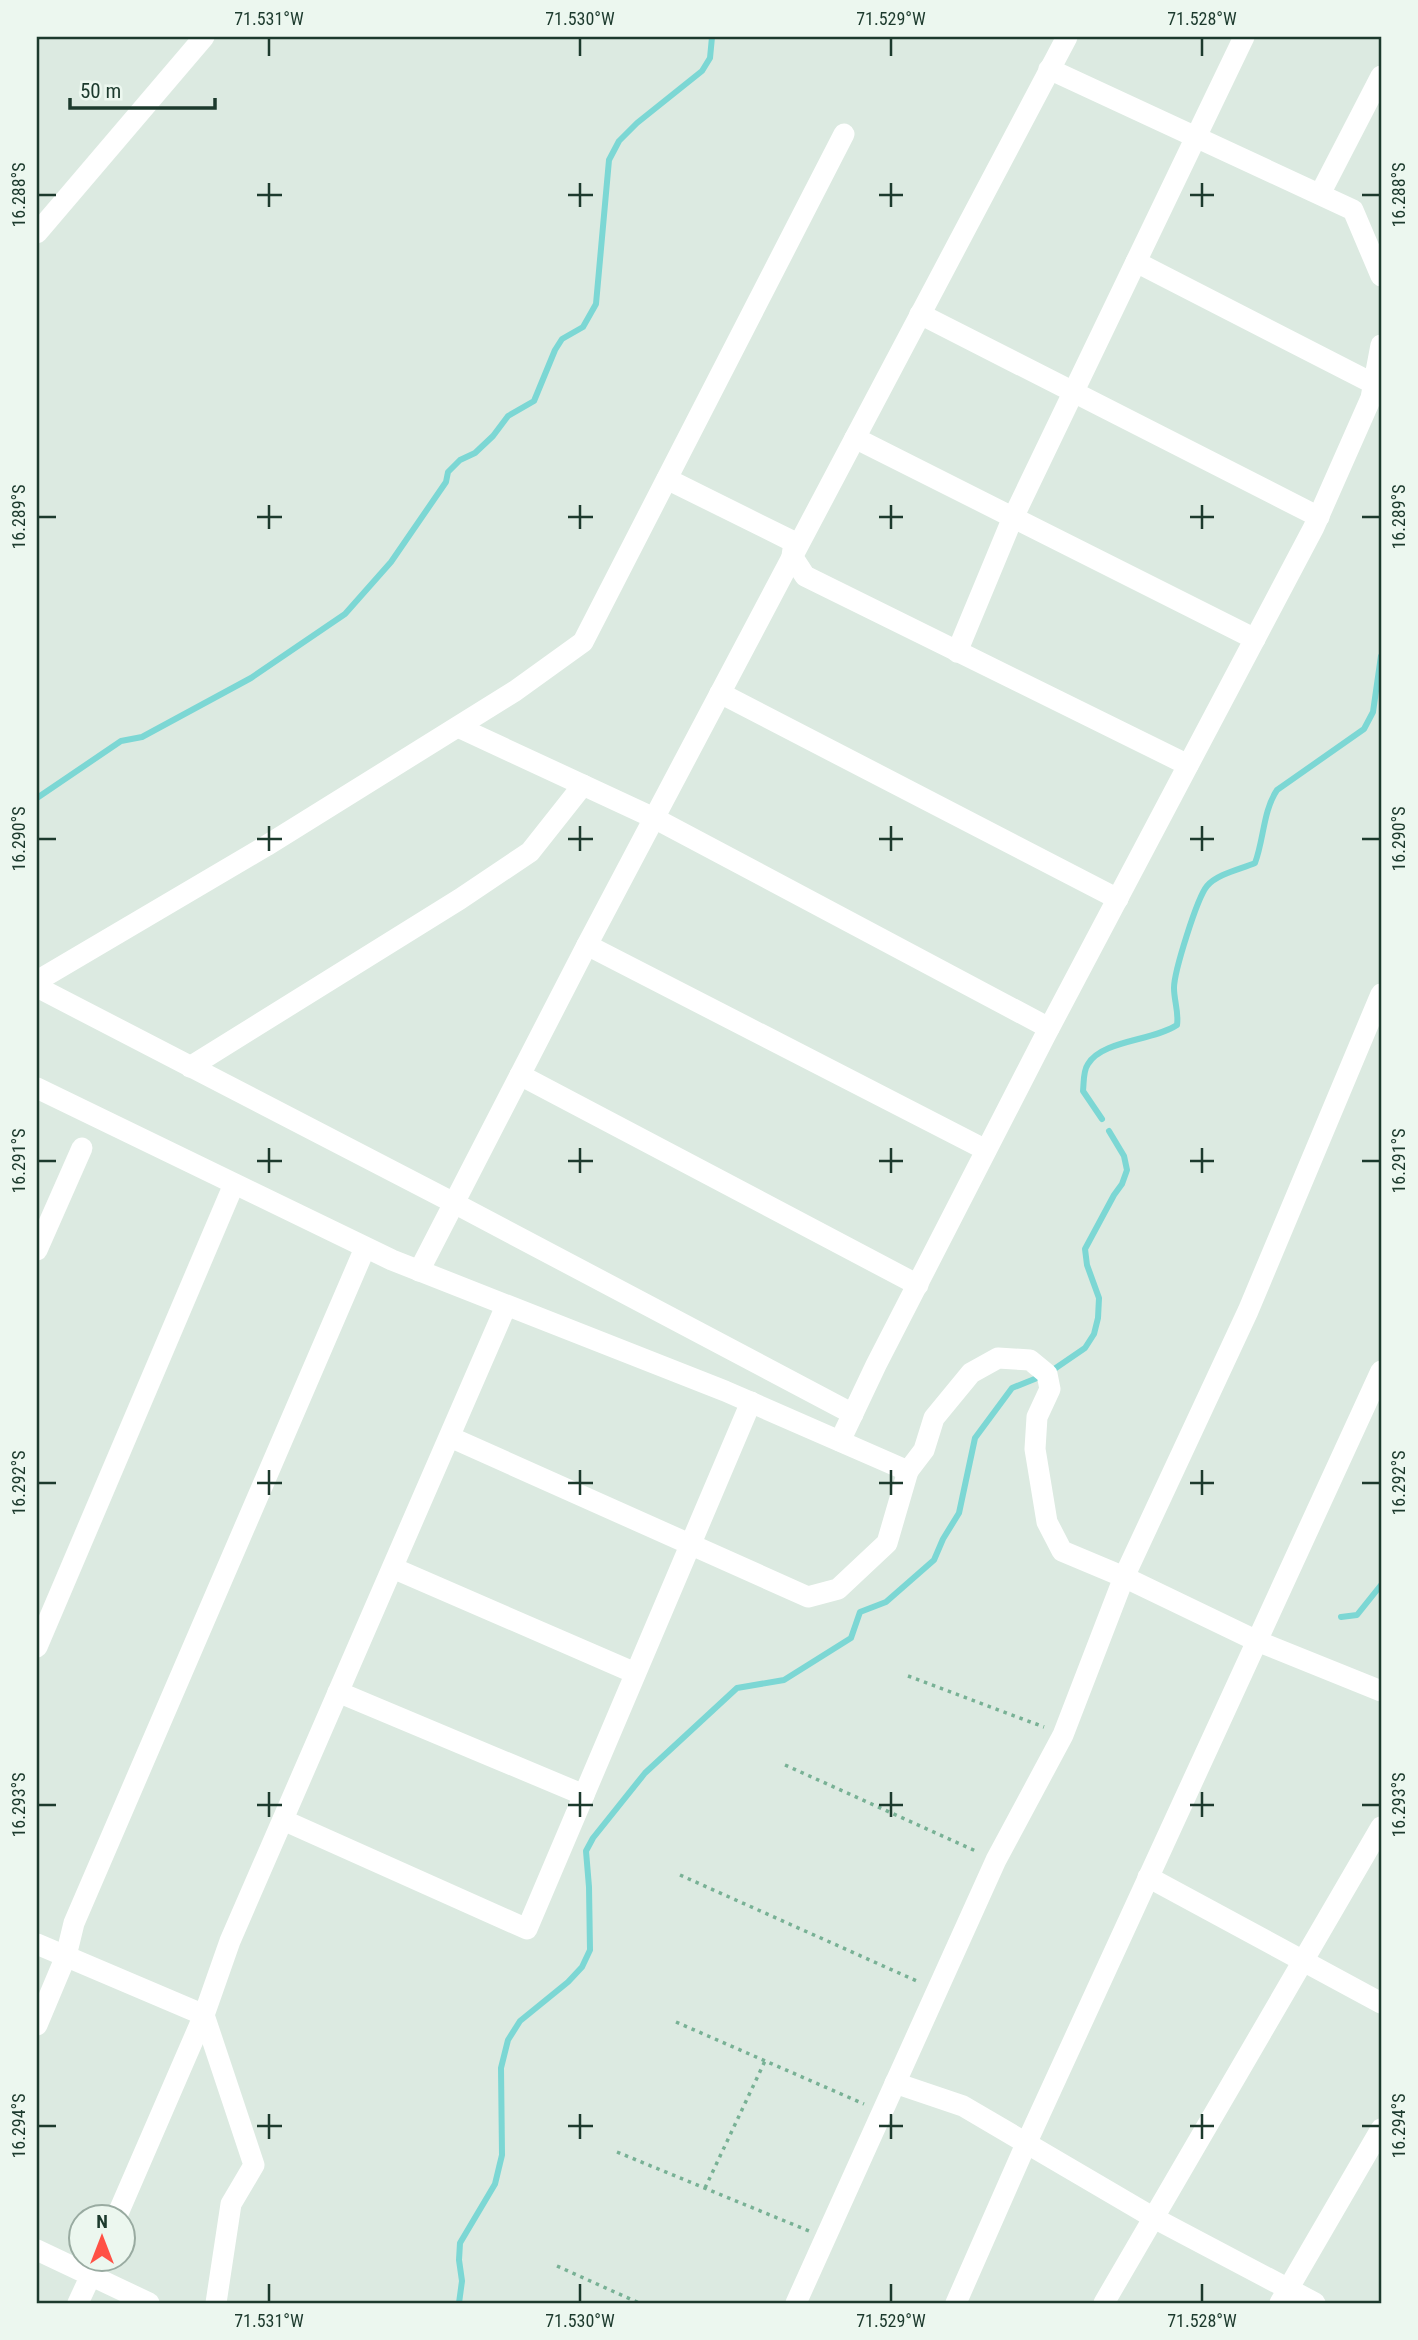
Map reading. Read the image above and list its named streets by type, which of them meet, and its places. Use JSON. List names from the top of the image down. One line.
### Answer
{"scale_bar":"50 m","north":"top","coordinates":["71.531°W","71.530°W","71.529°W","71.528°W","16.288°S","16.289°S","16.290°S","16.291°S","16.292°S","16.293°S","16.294°S"]}
